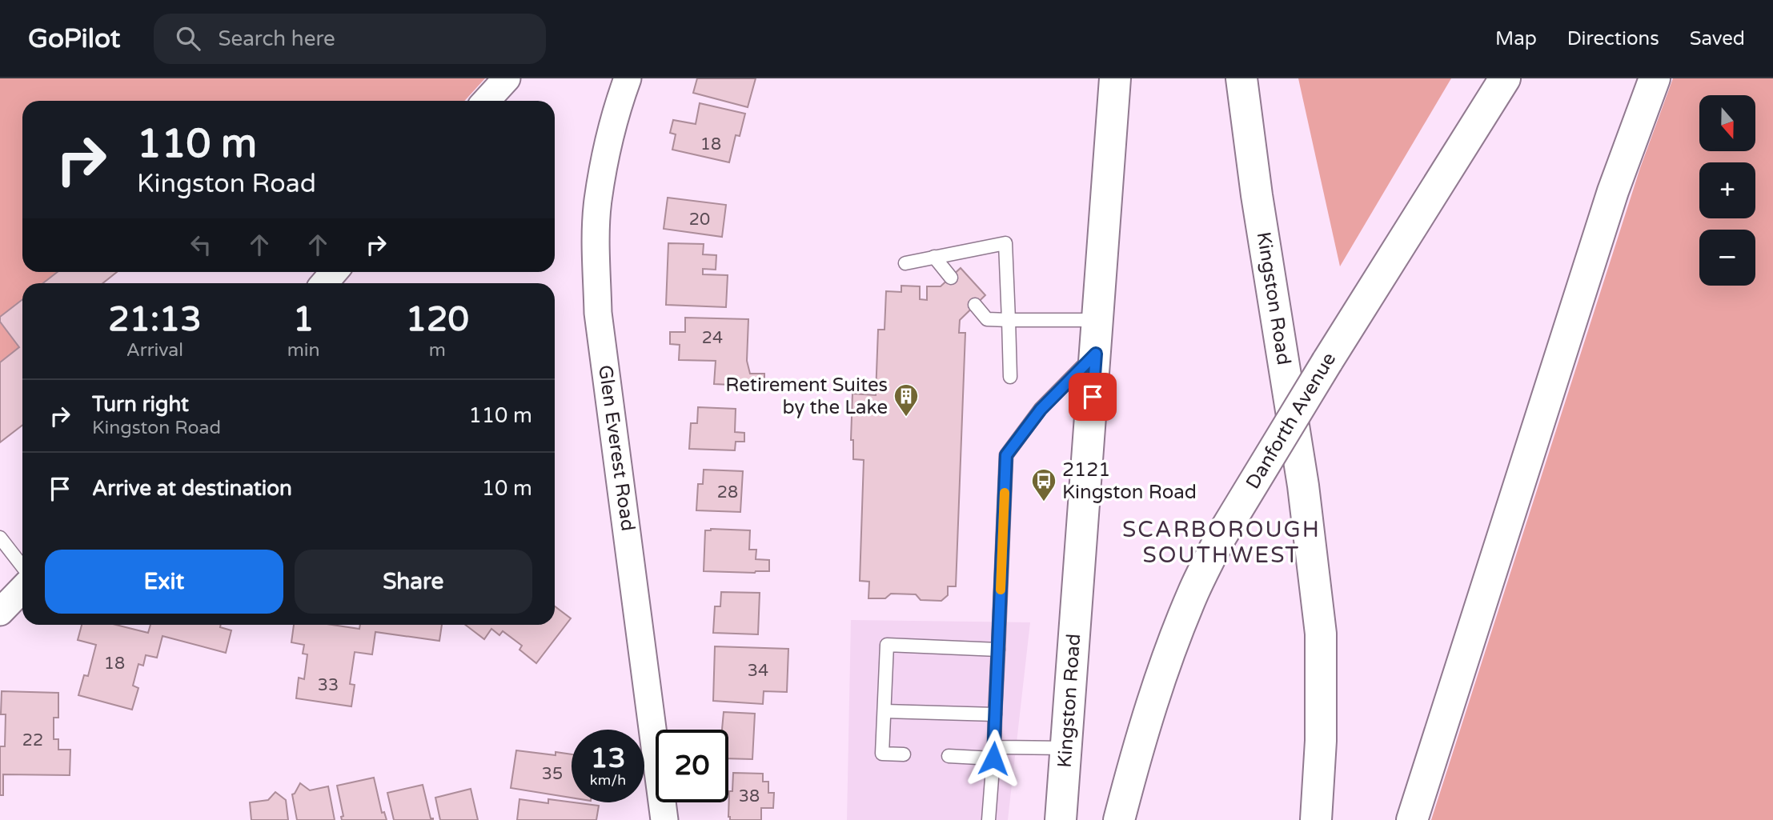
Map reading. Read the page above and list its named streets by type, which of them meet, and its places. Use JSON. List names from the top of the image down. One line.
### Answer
{"streets":{"main road":["Kingston Road","Danforth Avenue"],"street":["Glen Everest Road"]},"districts":["SCARBOROUGH SOUTHWEST"],"places":{"building":["Retirement Suites by the Lake"],"bus stop":["2121 Kingston Road"]},"house_numbers":["18","20","24","28","18","34","33","22","35","38"],"north":"bottom","page":{"header":"GoPilot","search":"Search here","nav":["Map","Directions","Saved"],"map_buttons":["+","−"],"turn":["110 m","Kingston Road"],"eta":["21:13","Arrival","1","min","120","m"],"list":[{"name":"Turn right","note":"Kingston Road","value":"110 m"},{"name":"Arrive at destination","value":"10 m"}],"buttons":["Exit","Share"],"speed":"13 km/h","limit":"20"}}
